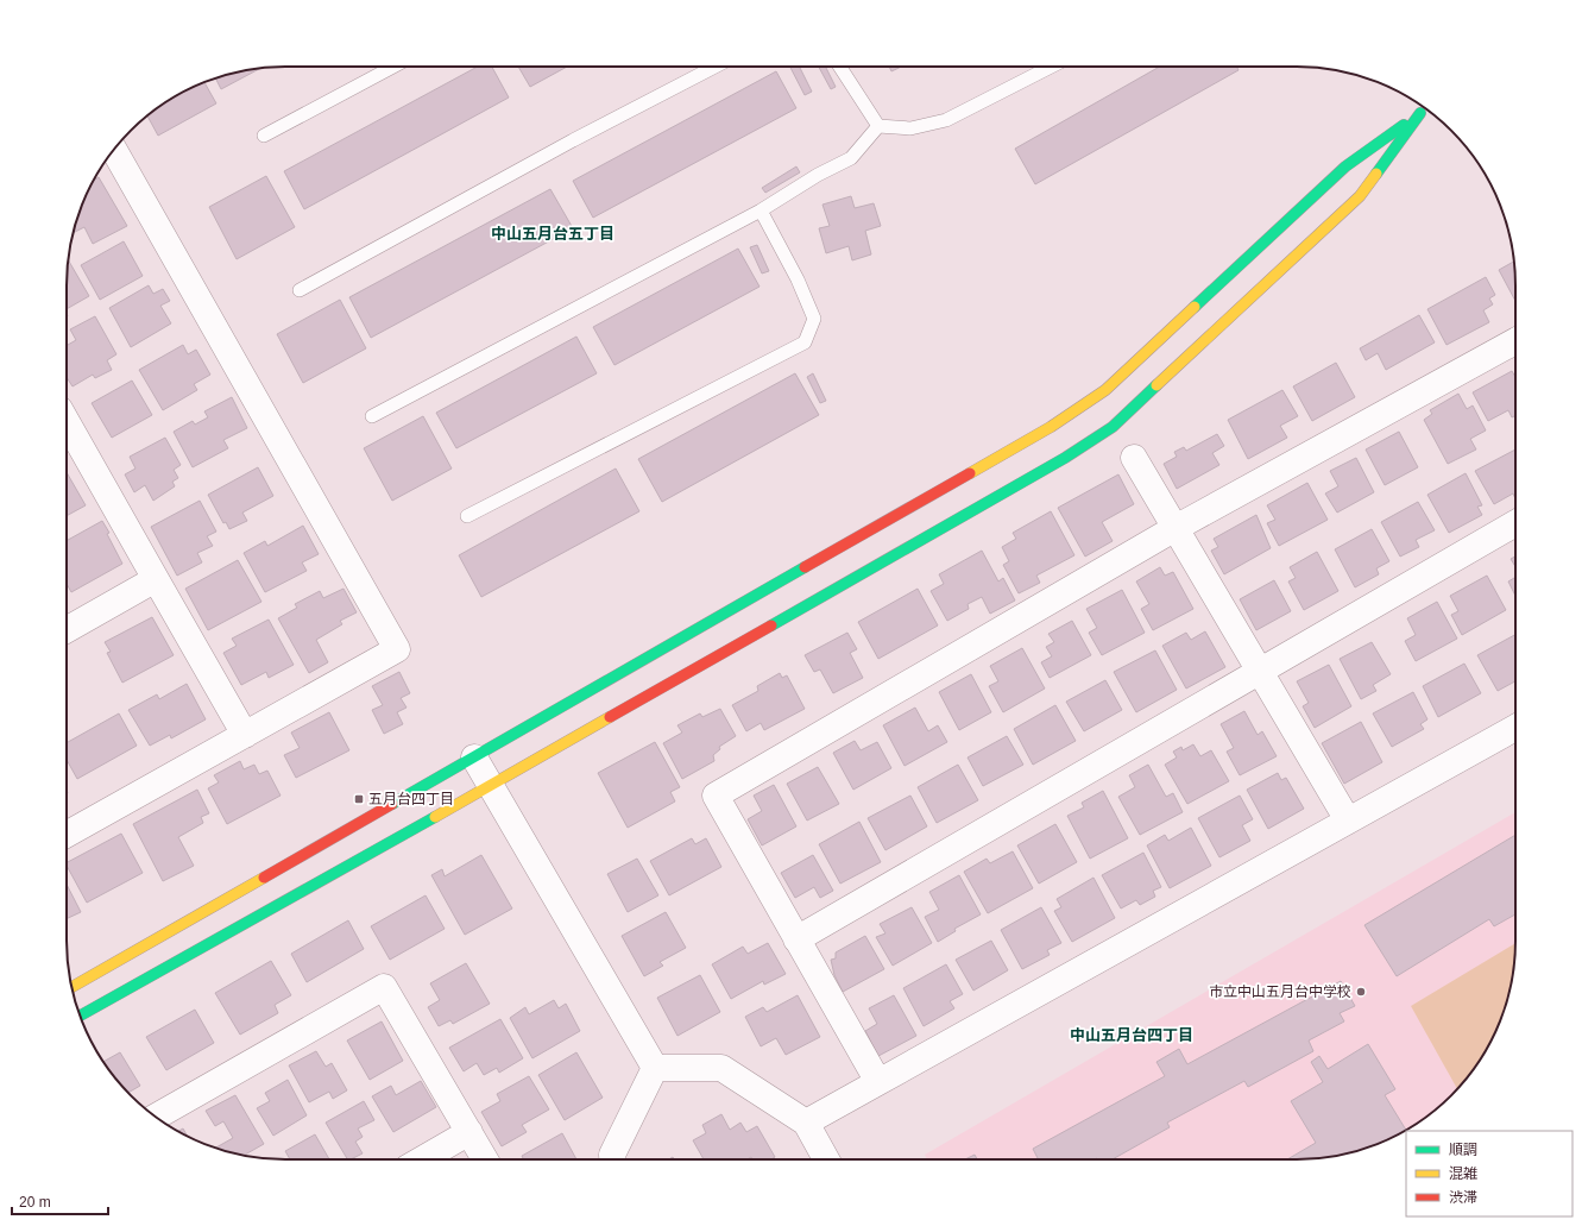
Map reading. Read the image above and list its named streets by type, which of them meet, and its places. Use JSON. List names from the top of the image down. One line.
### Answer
{"districts":["中山五月台五丁目","中山五月台四丁目"],"places":{"transit":["五月台四丁目"],"other":["市立中山五月台中学校"]},"legend":["順調","混雑","渋滞"],"scale_bar":"20 m"}
